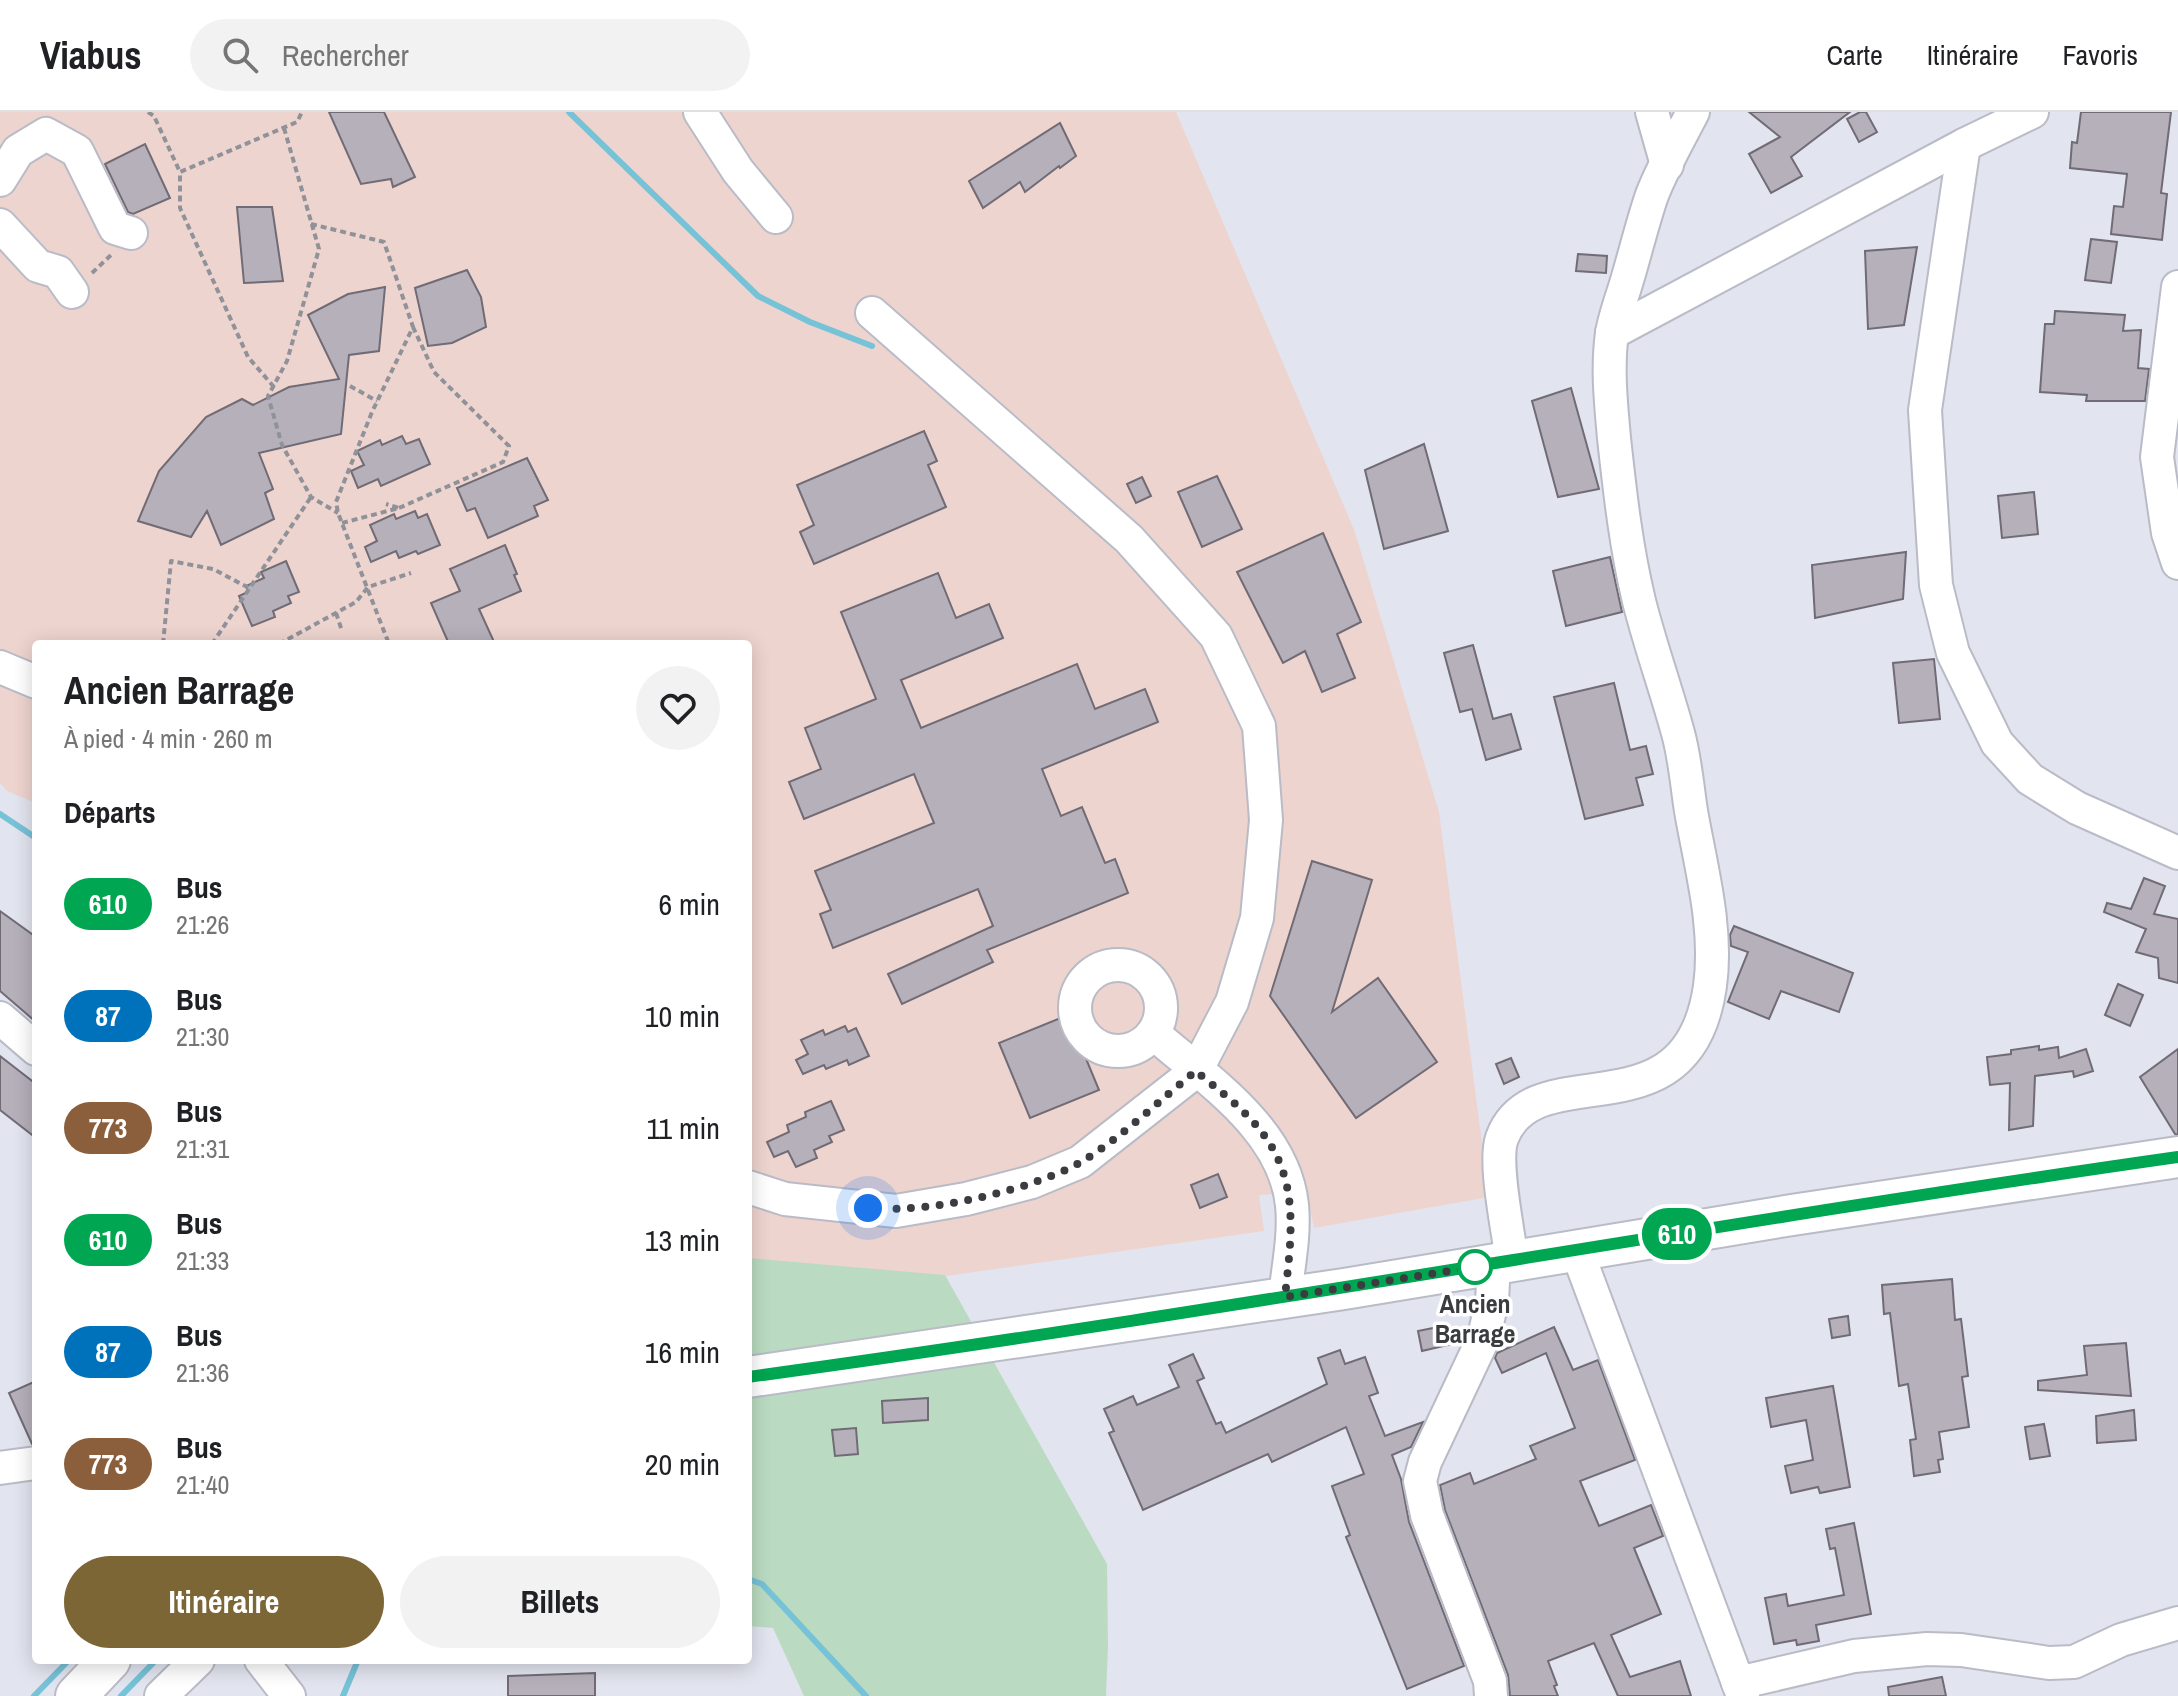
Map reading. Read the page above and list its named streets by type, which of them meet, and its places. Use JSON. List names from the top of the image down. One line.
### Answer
{"places":["Ancien Barrage"],"lines":["bus line 610"],"page":{"header":"Viabus","search":"Rechercher","nav":["Carte","Itinéraire","Favoris"],"on_map":"610","heading":[["Ancien Barrage","À pied · 4 min · 260 m"],"Départs"],"list":[{"mark":"610","name":"Bus","note":"21:26","value":"6 min"},{"mark":"87","name":"Bus","note":"21:30","value":"10 min"},{"mark":"773","name":"Bus","note":"21:31","value":"11 min"},{"mark":"610","name":"Bus","note":"21:33","value":"13 min"},{"mark":"87","name":"Bus","note":"21:36","value":"16 min"},{"mark":"773","name":"Bus","note":"21:40","value":"20 min"}],"buttons":["Itinéraire","Billets"]}}
